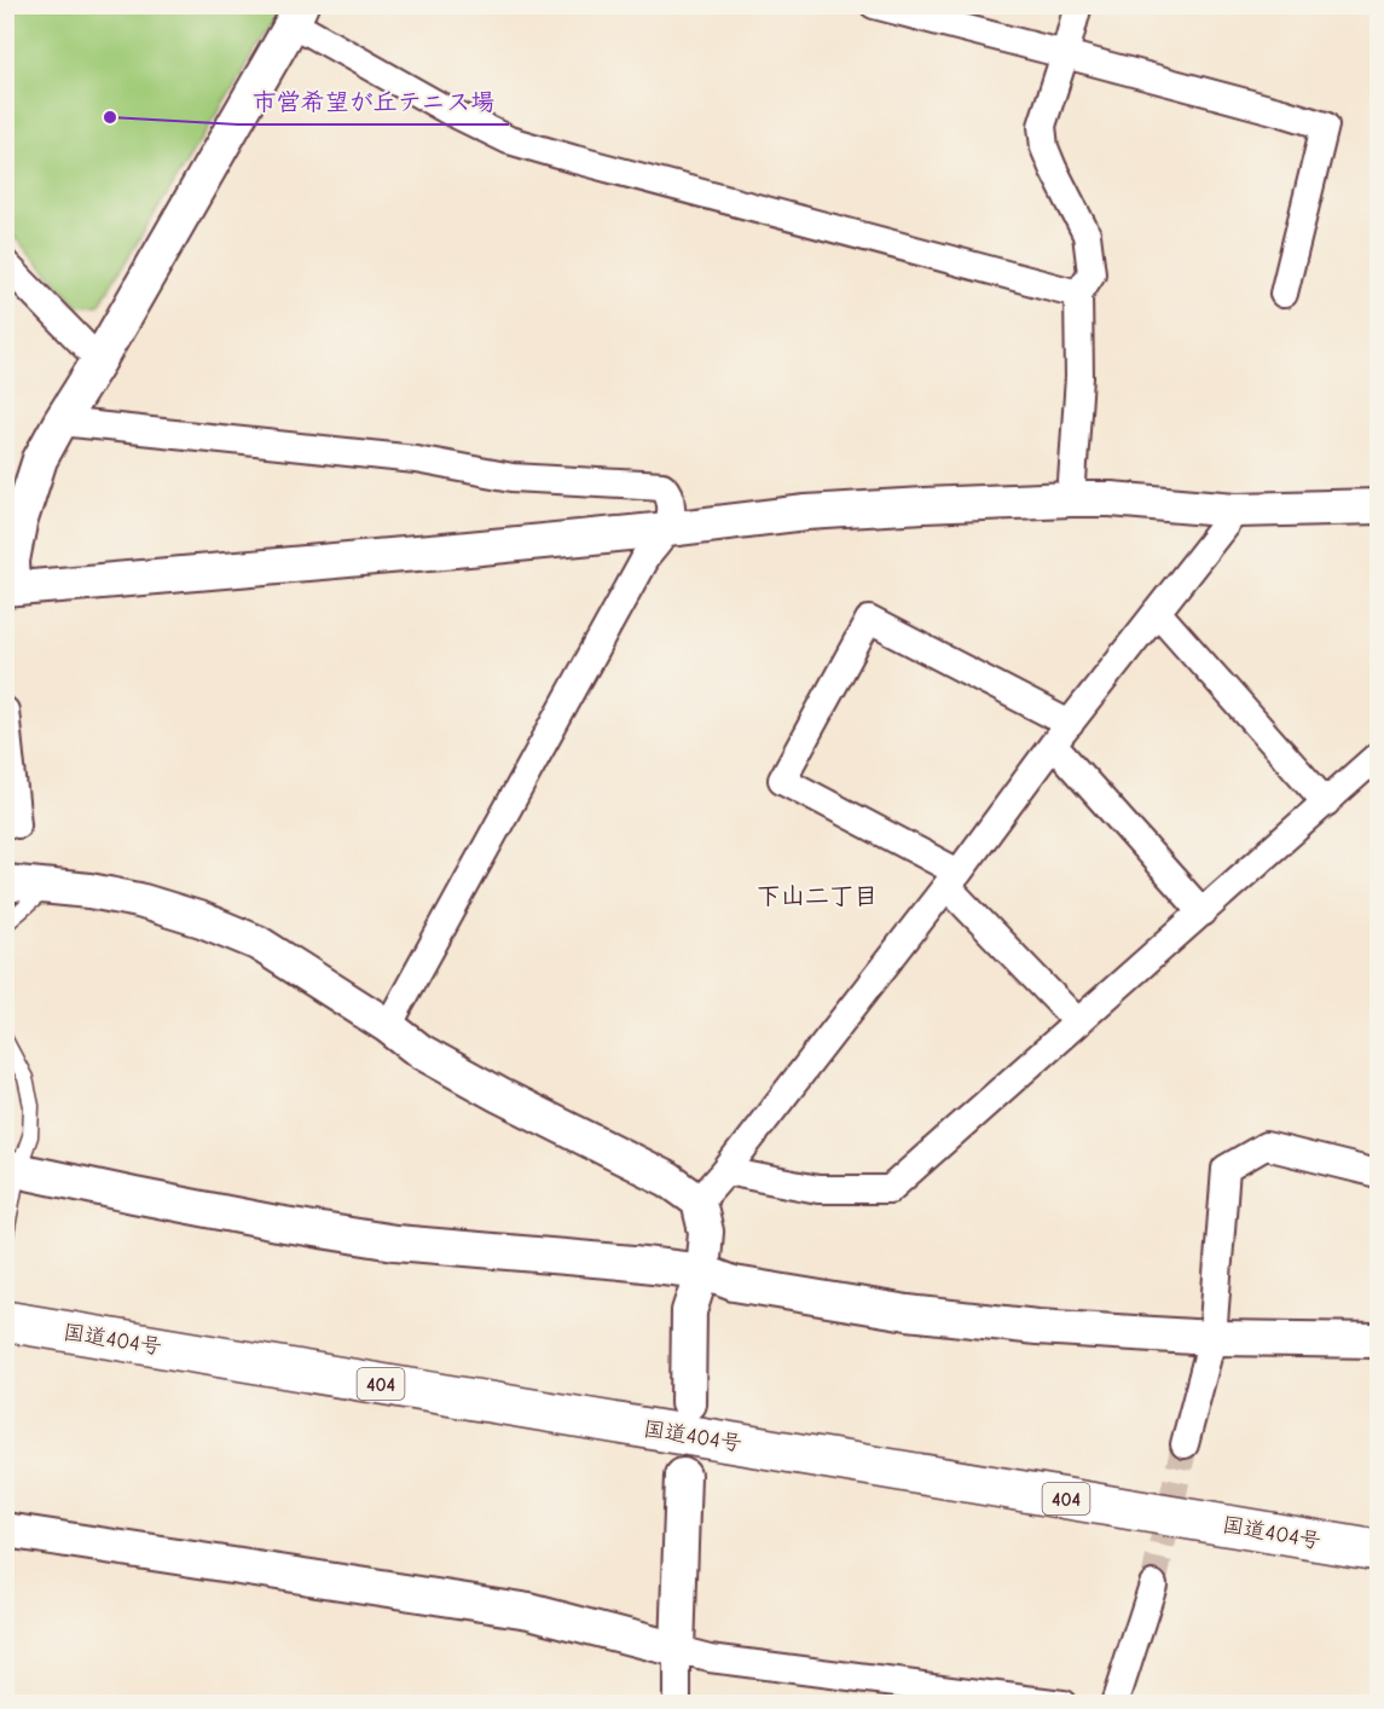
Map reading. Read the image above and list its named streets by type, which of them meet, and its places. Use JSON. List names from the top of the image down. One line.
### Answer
{"streets":{"highway":["国道404号","404"]},"districts":["下山二丁目"],"places":["市営希望が丘テニス場"]}
